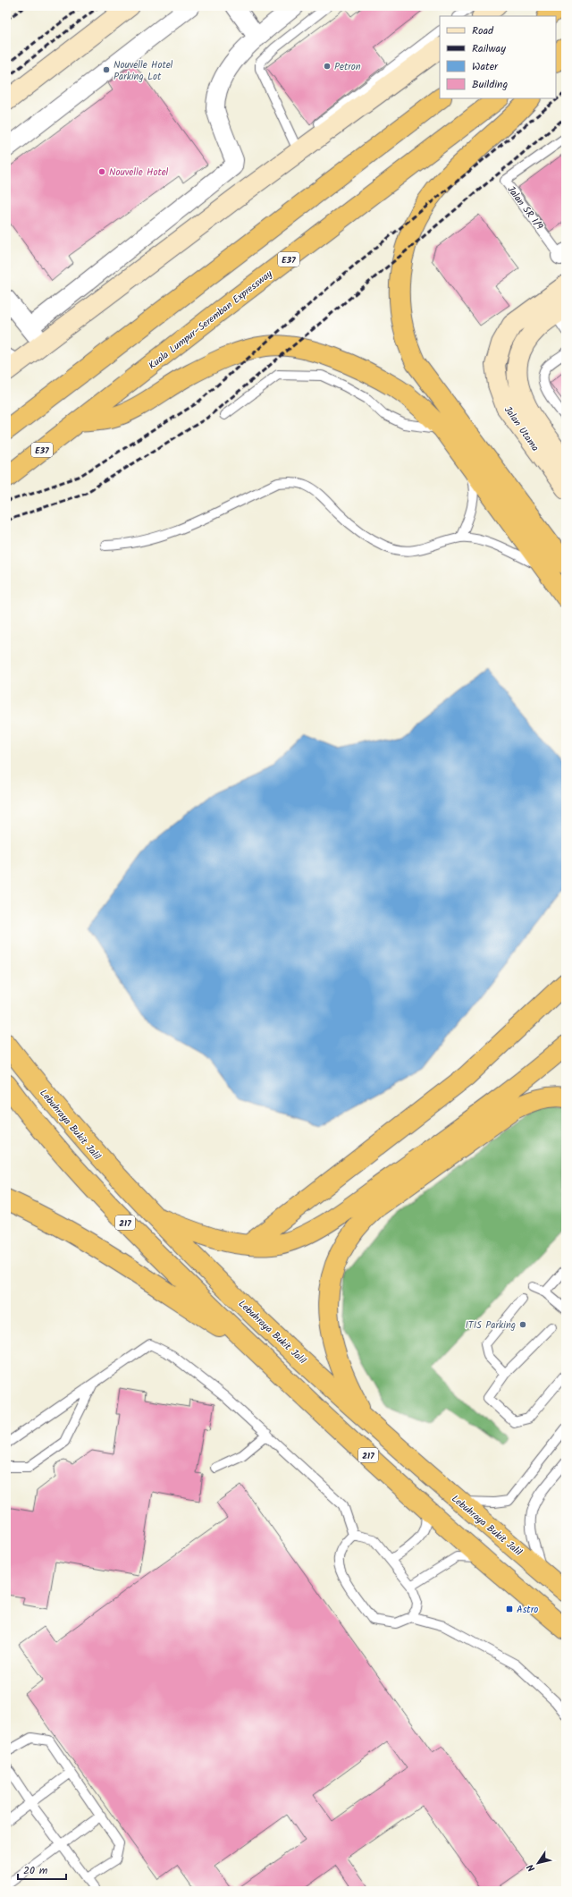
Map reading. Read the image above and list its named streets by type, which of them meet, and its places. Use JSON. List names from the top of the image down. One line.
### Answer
{"streets":{"highway":["E37","Kuala Lumpur–Seremban Expressway","Lebuhraya Bukit Jalil","217"],"street":["Jalan Utama"],"lane":["Jalan SR 1/9"]},"places":{"other":["Petron","Nouvelle Hotel Parking Lot","Nouvelle Hotel","ITIS Parking"],"transit":["Astro"]},"legend":["Road","Railway","Water","Building"],"scale_bar":"20 m","north":"bottom left"}
